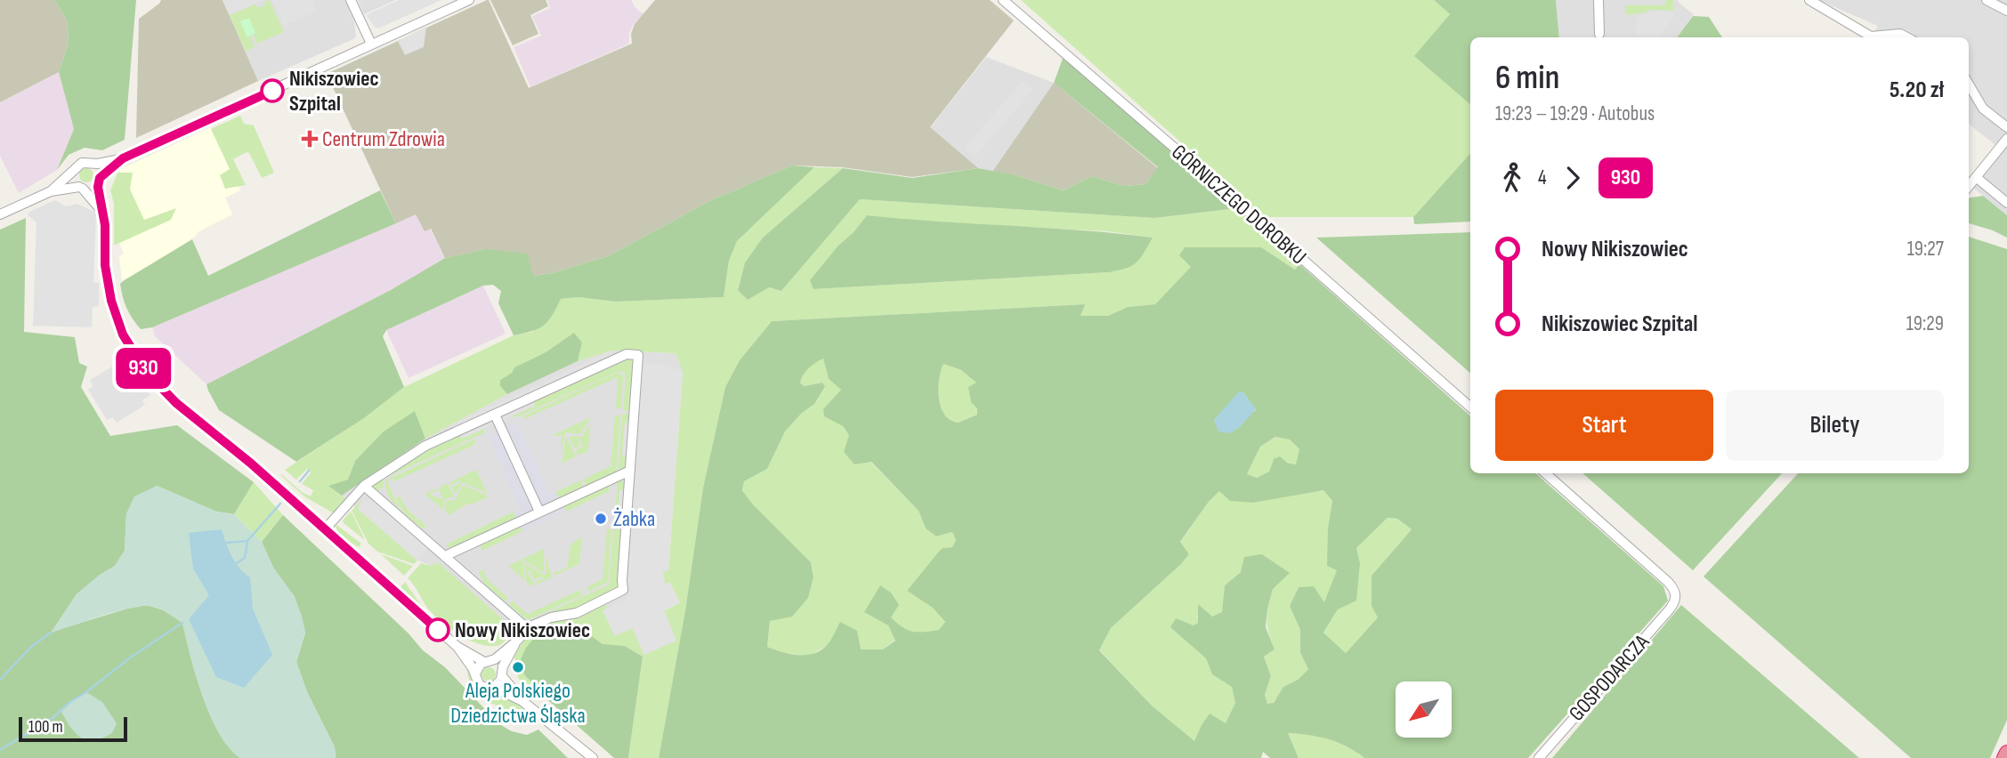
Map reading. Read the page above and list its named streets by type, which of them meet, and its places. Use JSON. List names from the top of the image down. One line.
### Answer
{"streets":{"street":["GÓRNICZEGO DOROBKU","GOSPODARCZA"]},"places":{"other":["Nikiszowiec Szpital","Żabka","Nowy Nikiszowiec","Aleja Polskiego Dziedzictwa Śląska"],"health":["Centrum Zdrowia"]},"lines":["bus line 930"],"scale_bar":"100 m","north":"bottom left","page":{"on_map":"930","heading":["6 min","19:23 – 19:29 · Autobus","5.20 zł"],"legs":["4","930"],"list":[{"name":"Nowy Nikiszowiec","value":"19:27"},{"name":"Nikiszowiec Szpital","value":"19:29"}],"buttons":["Start","Bilety"],"scale":"100 m"}}
